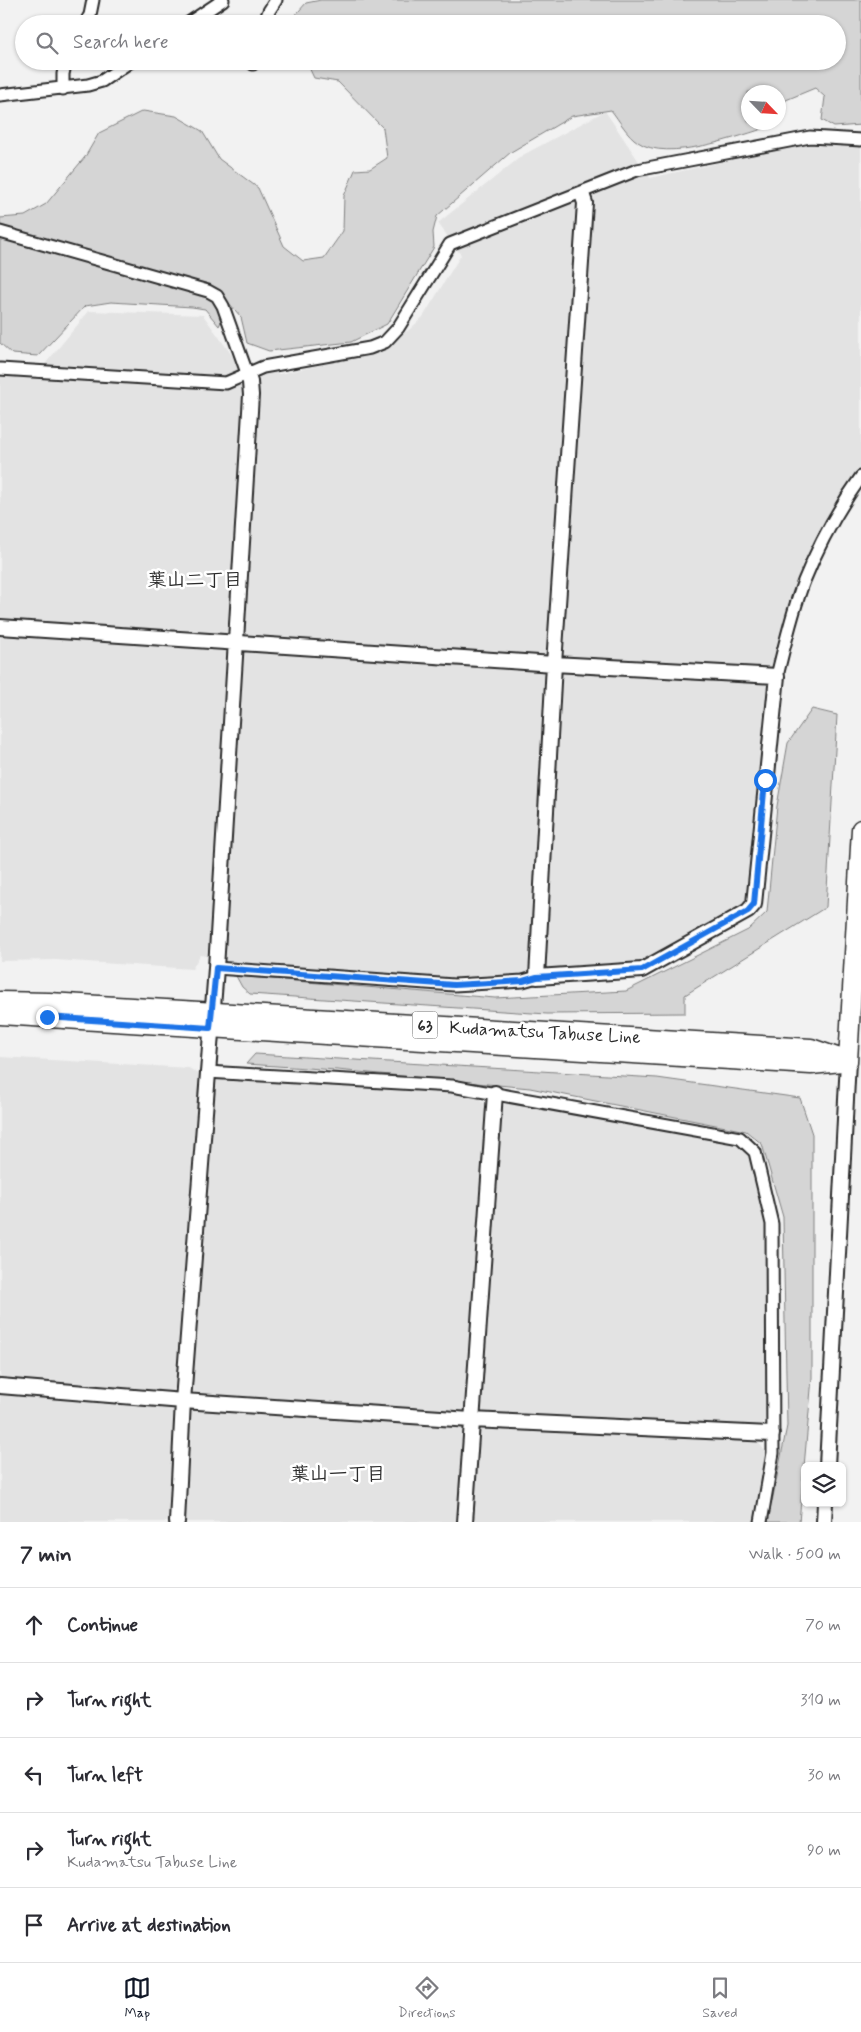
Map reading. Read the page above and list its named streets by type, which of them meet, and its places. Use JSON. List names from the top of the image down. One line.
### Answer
{"streets":{"main road":["63","Kudamatsu Tabuse Line"]},"districts":["葉山二丁目","葉山一丁目"],"north":"bottom right","page":{"search":"Search here","heading":["7 min","Walk · 500 m"],"list":[["Continue","70 m"],["Turn right","310 m"],["Turn left","30 m"],["Turn right","Kudamatsu Tabuse Line","90 m"],"Arrive at destination"],"nav":["Map","Directions","Saved"]}}
